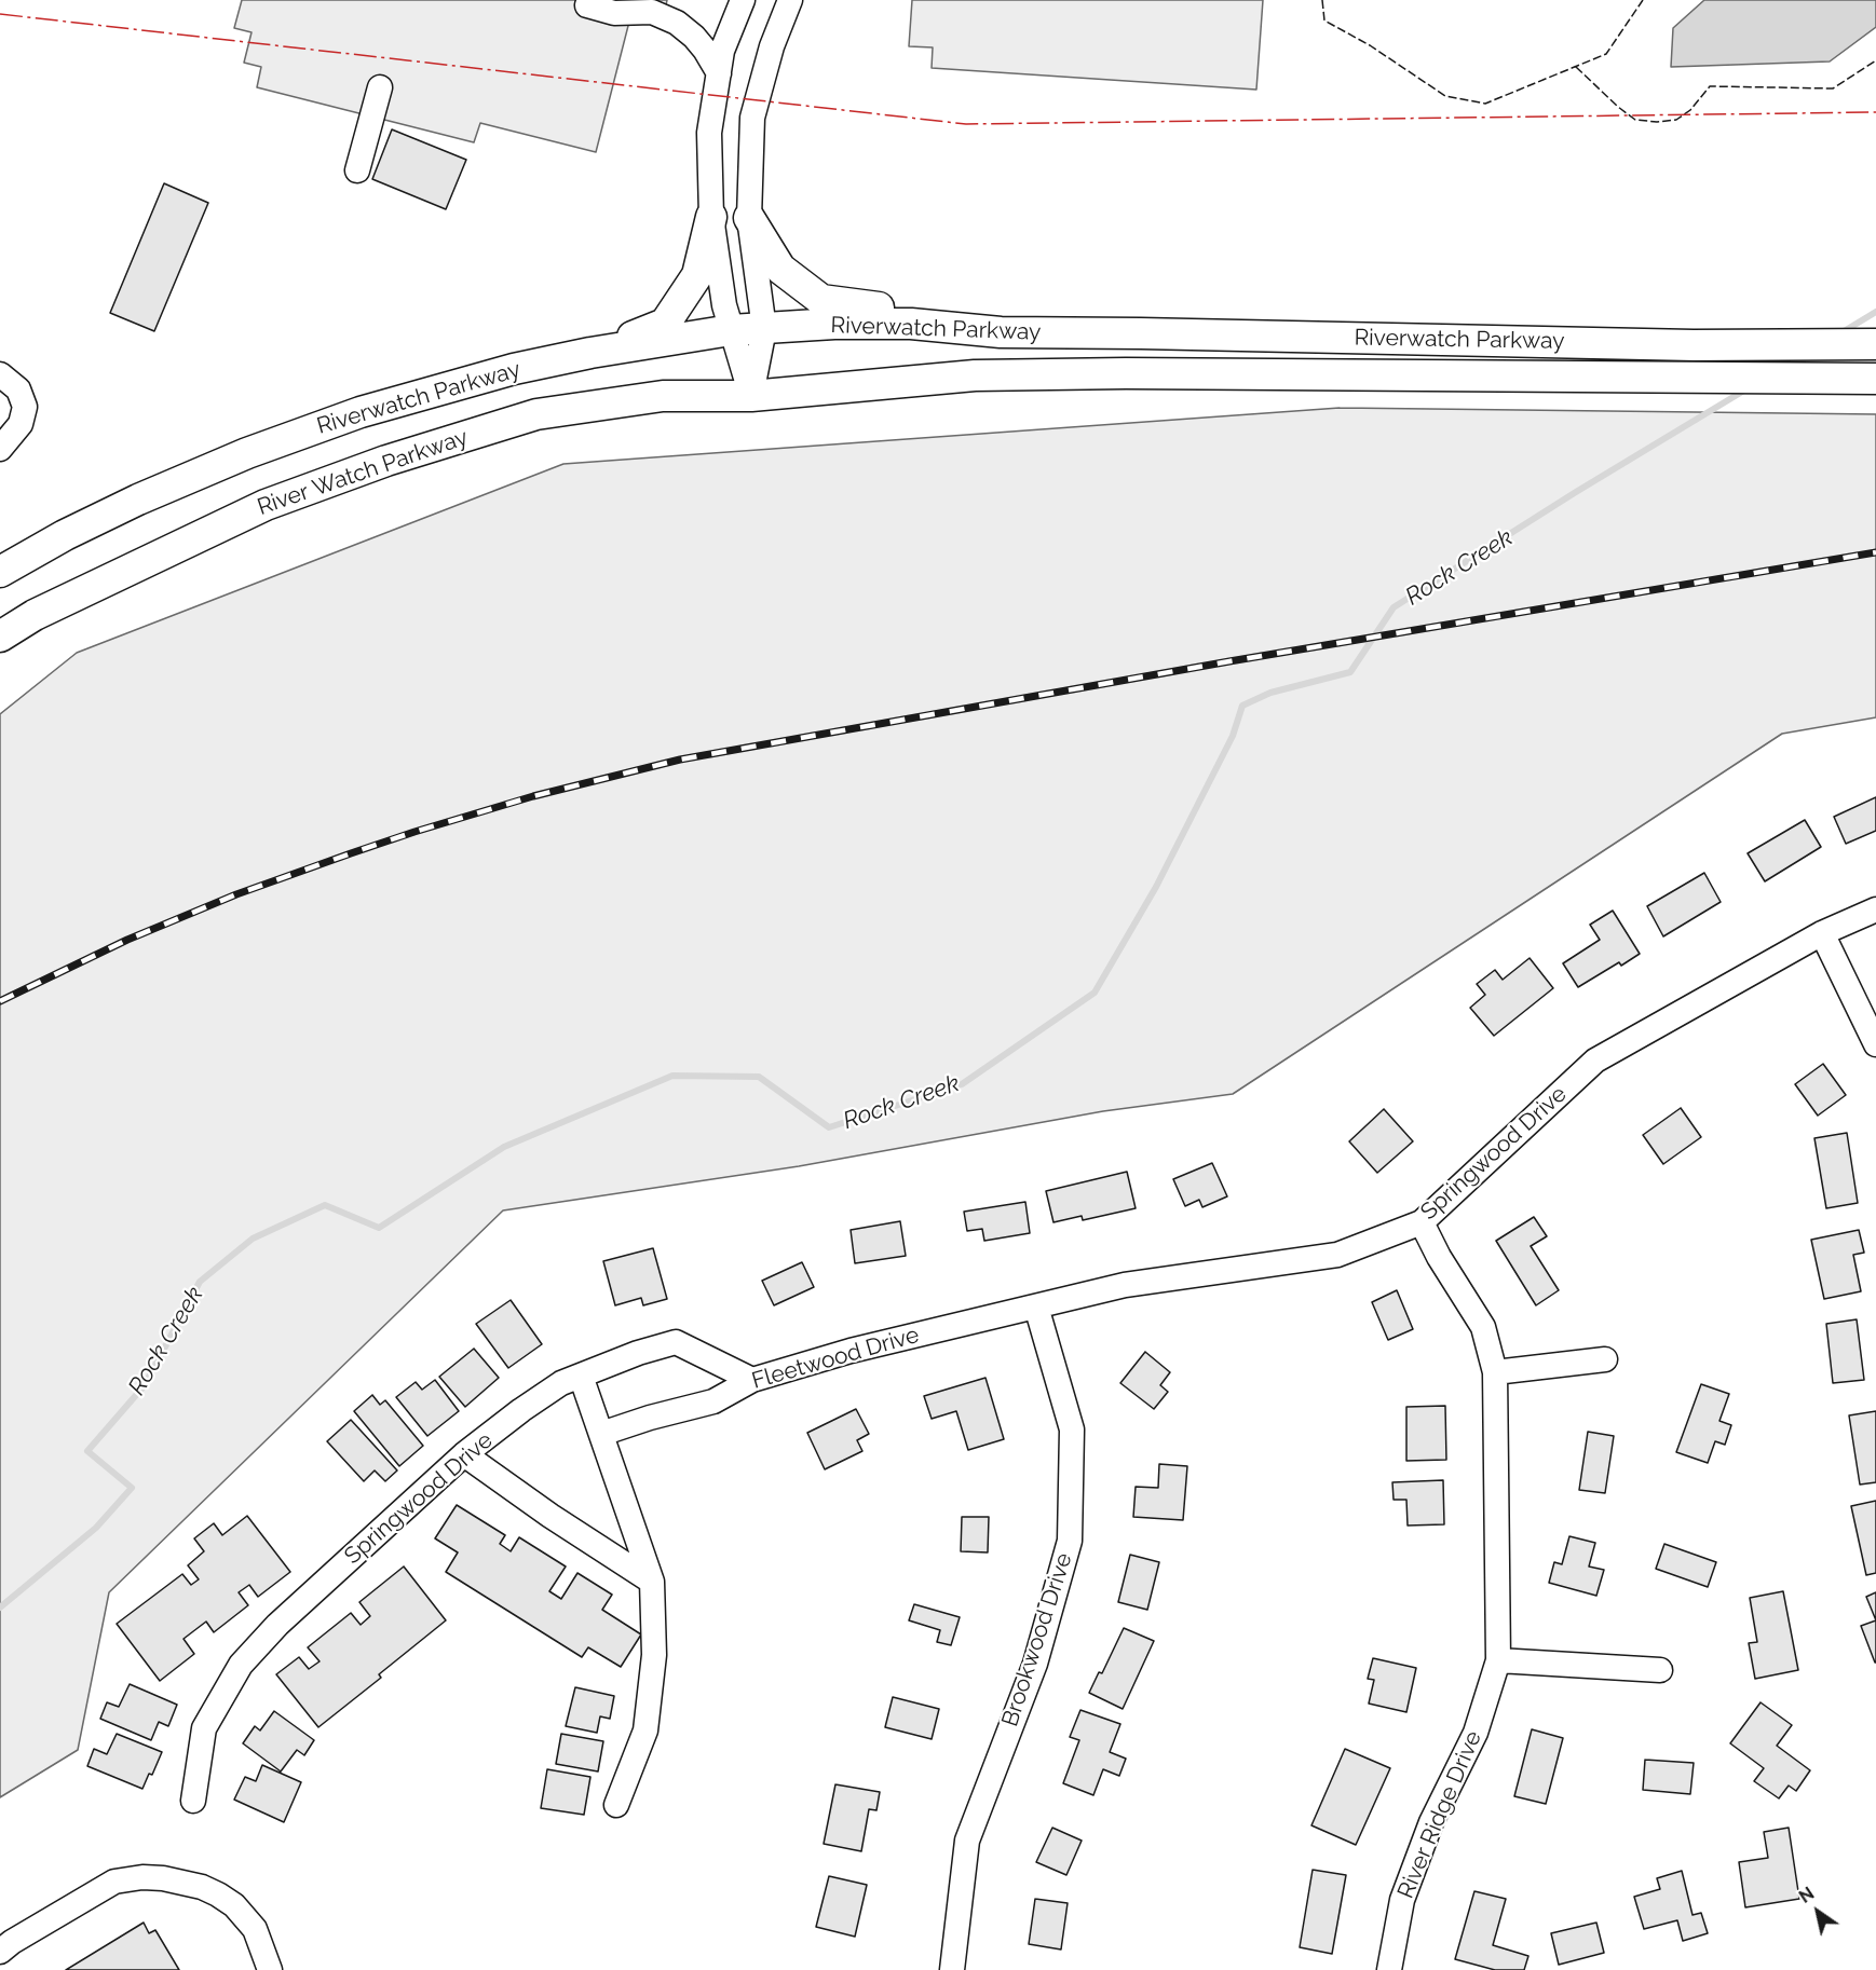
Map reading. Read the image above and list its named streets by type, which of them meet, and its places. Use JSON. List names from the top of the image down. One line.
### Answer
{"streets":{"main road":["Riverwatch Parkway","River Watch Parkway"],"street":["Springwood Drive","Fleetwood Drive","Brookwood Drive","River Ridge Drive"]},"crossings":[["Riverwatch Parkway","River Watch Parkway"],["Springwood Drive","Fleetwood Drive"],["Springwood Drive","Brookwood Drive"],["Springwood Drive","River Ridge Drive"],["Fleetwood Drive","Brookwood Drive"]],"water":["Rock Creek"],"north":"top left"}
